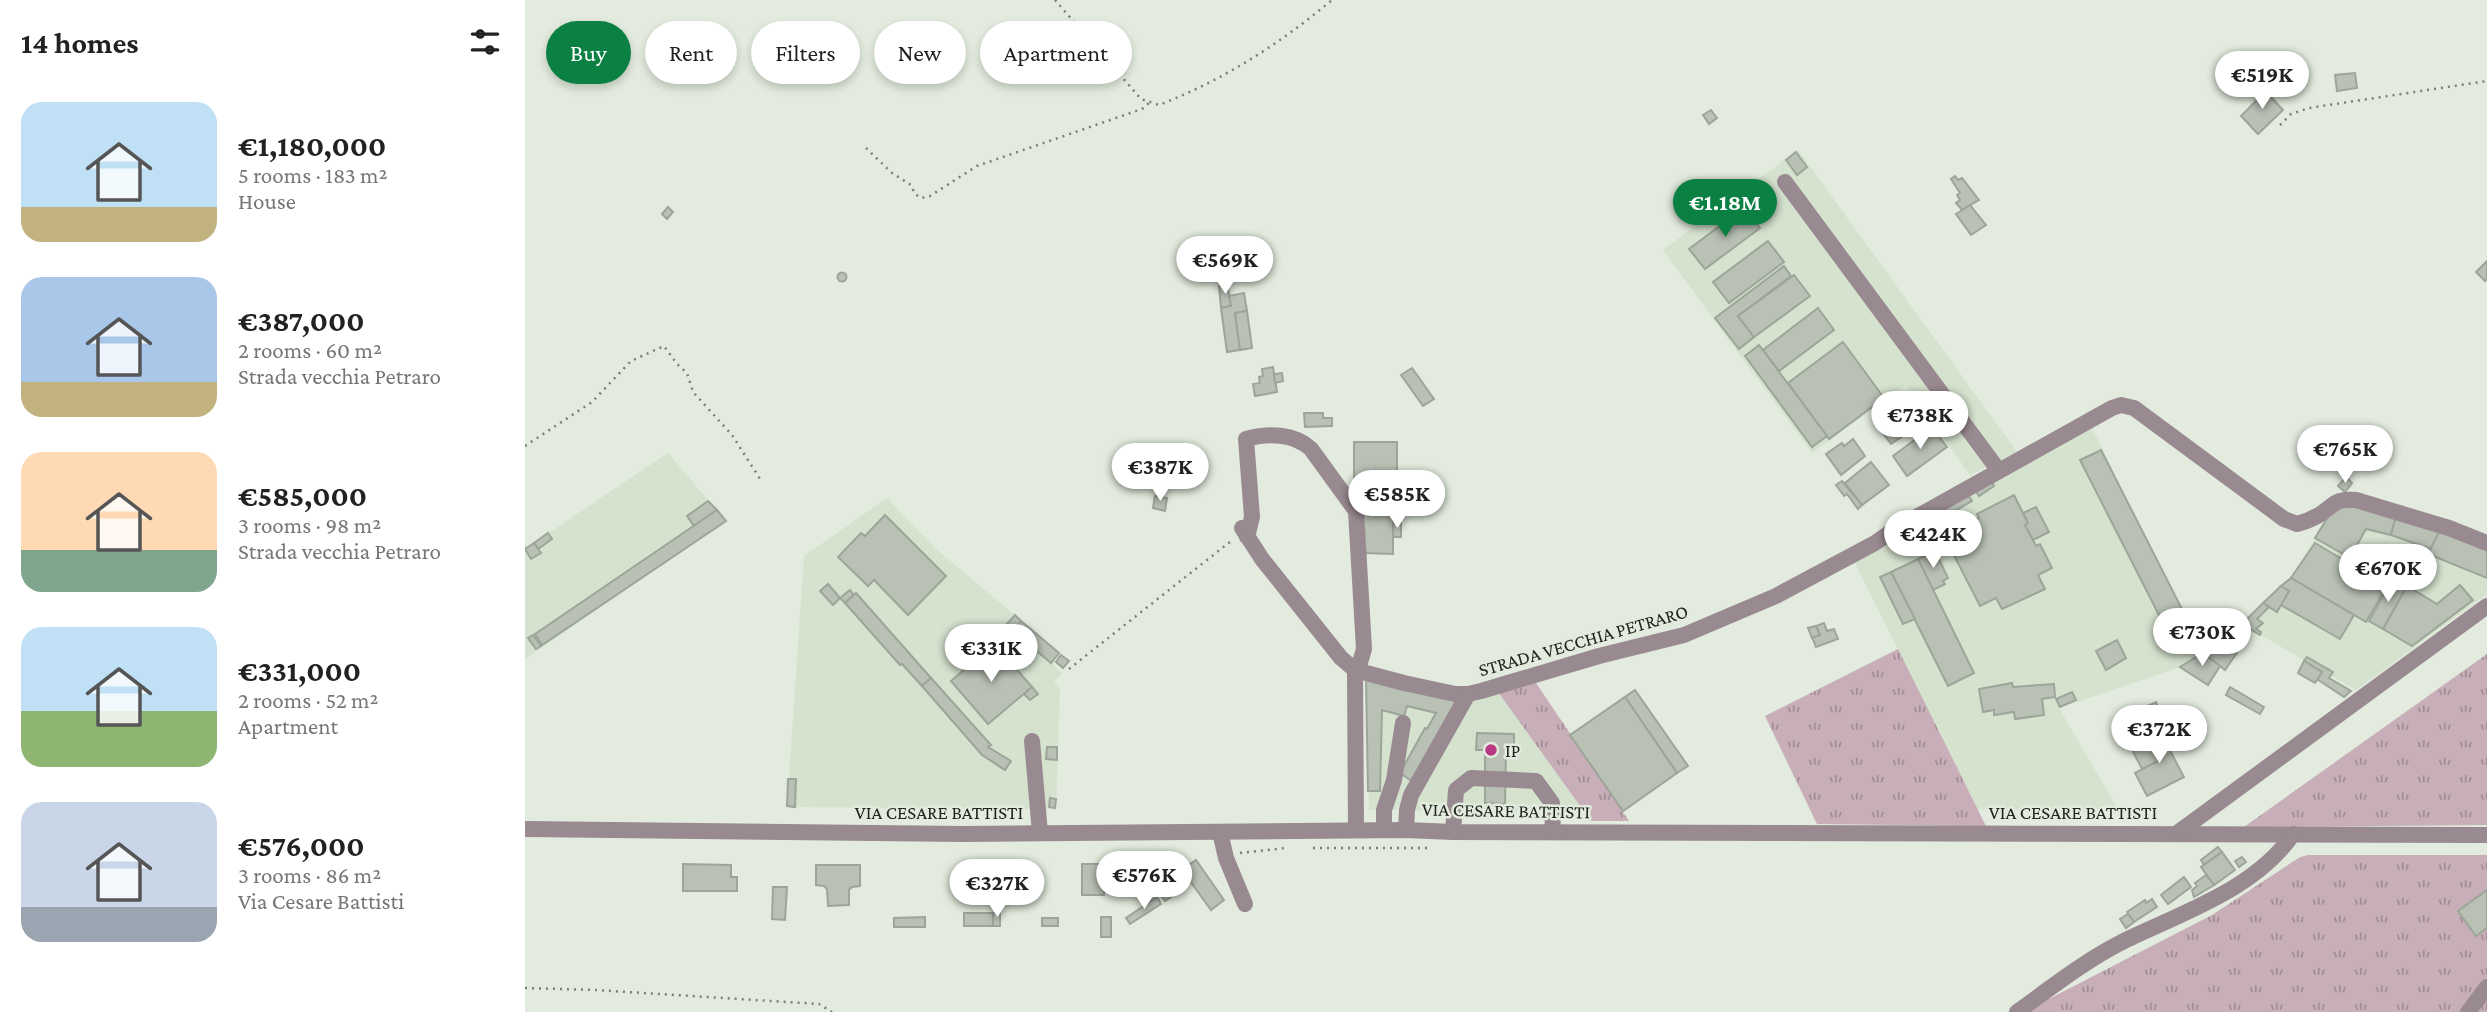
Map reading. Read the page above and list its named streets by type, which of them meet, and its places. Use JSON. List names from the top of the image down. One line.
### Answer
{"streets":{"street":["STRADA VECCHIA PETRARO","VIA CESARE BATTISTI"]},"places":["IP"],"page":{"heading":"14 homes","chip":["Buy","Rent","Filters","New","Apartment"],"price":["€519K","€1.18M","€569K","€738K","€765K","€387K","€585K","€424K","€670K","€730K","€331K","€372K","€576K","€327K"],"list":[{"name":"€1,180,000","note":"5 rooms · 183 m² · House"},{"name":"€387,000","note":"2 rooms · 60 m² · Strada vecchia Petraro"},{"name":"€585,000","note":"3 rooms · 98 m² · Strada vecchia Petraro"},{"name":"€331,000","note":"2 rooms · 52 m² · Apartment"},{"name":"€576,000","note":"3 rooms · 86 m² · Via Cesare Battisti"}]}}
